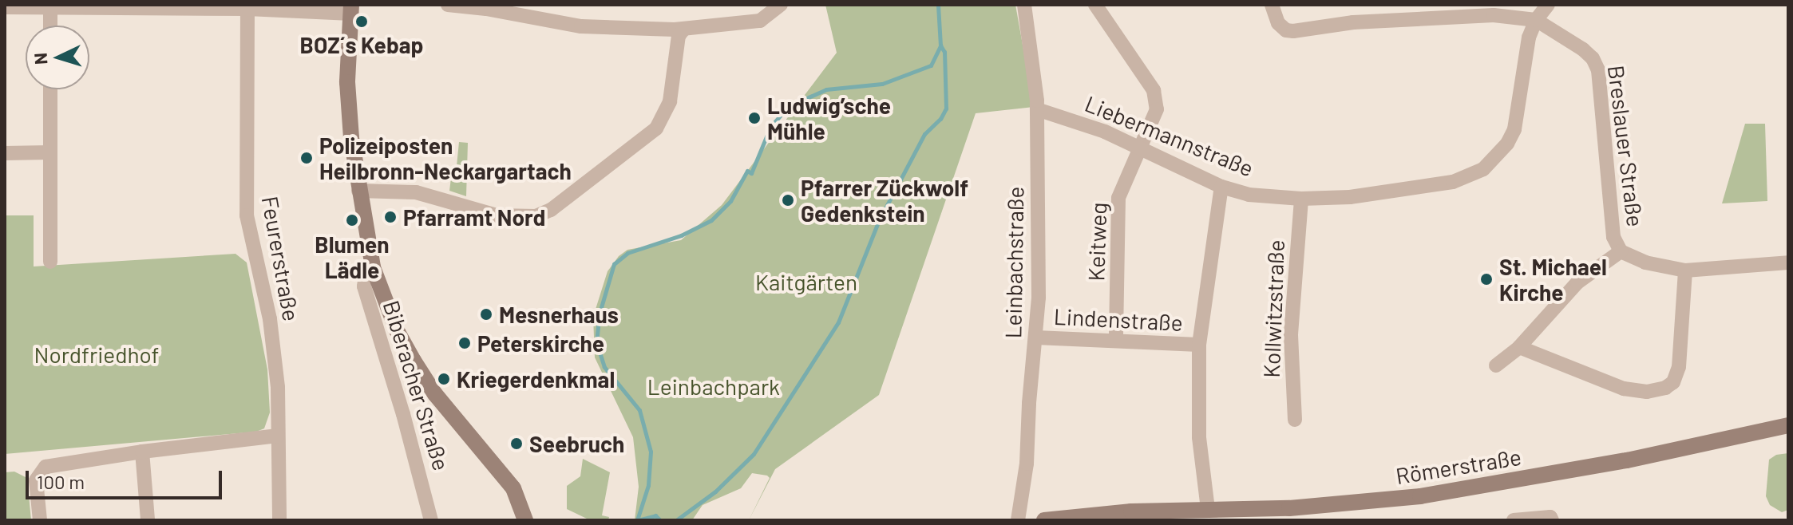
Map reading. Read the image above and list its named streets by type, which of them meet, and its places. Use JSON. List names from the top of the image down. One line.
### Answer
{"streets":{"main road":["Römerstraße"],"street":["Liebermannstraße","Breslauer Straße","Keitweg","Feurerstraße","Leinbachstraße","Kollwitzstraße","Lindenstraße","Biberacher Straße"]},"crossings":[["Liebermannstraße","Breslauer Straße"],["Liebermannstraße","Keitweg"],["Liebermannstraße","Leinbachstraße"],["Liebermannstraße","Kollwitzstraße"],["Keitweg","Lindenstraße"],["Leinbachstraße","Lindenstraße"]],"parks":["Kaitgärten","Nordfriedhof","Leinbachpark"],"places":["BOZ´s Kebap","Ludwig’sche Mühle","Polizeiposten Heilbronn-Neckargartach","Pfarrer Zückwolf Gedenkstein","Pfarramt Nord","Blumen Lädle","St. Michael Kirche","Mesnerhaus","Peterskirche","Kriegerdenkmal","Seebruch"],"scale_bar":"100 m","north":"left"}
